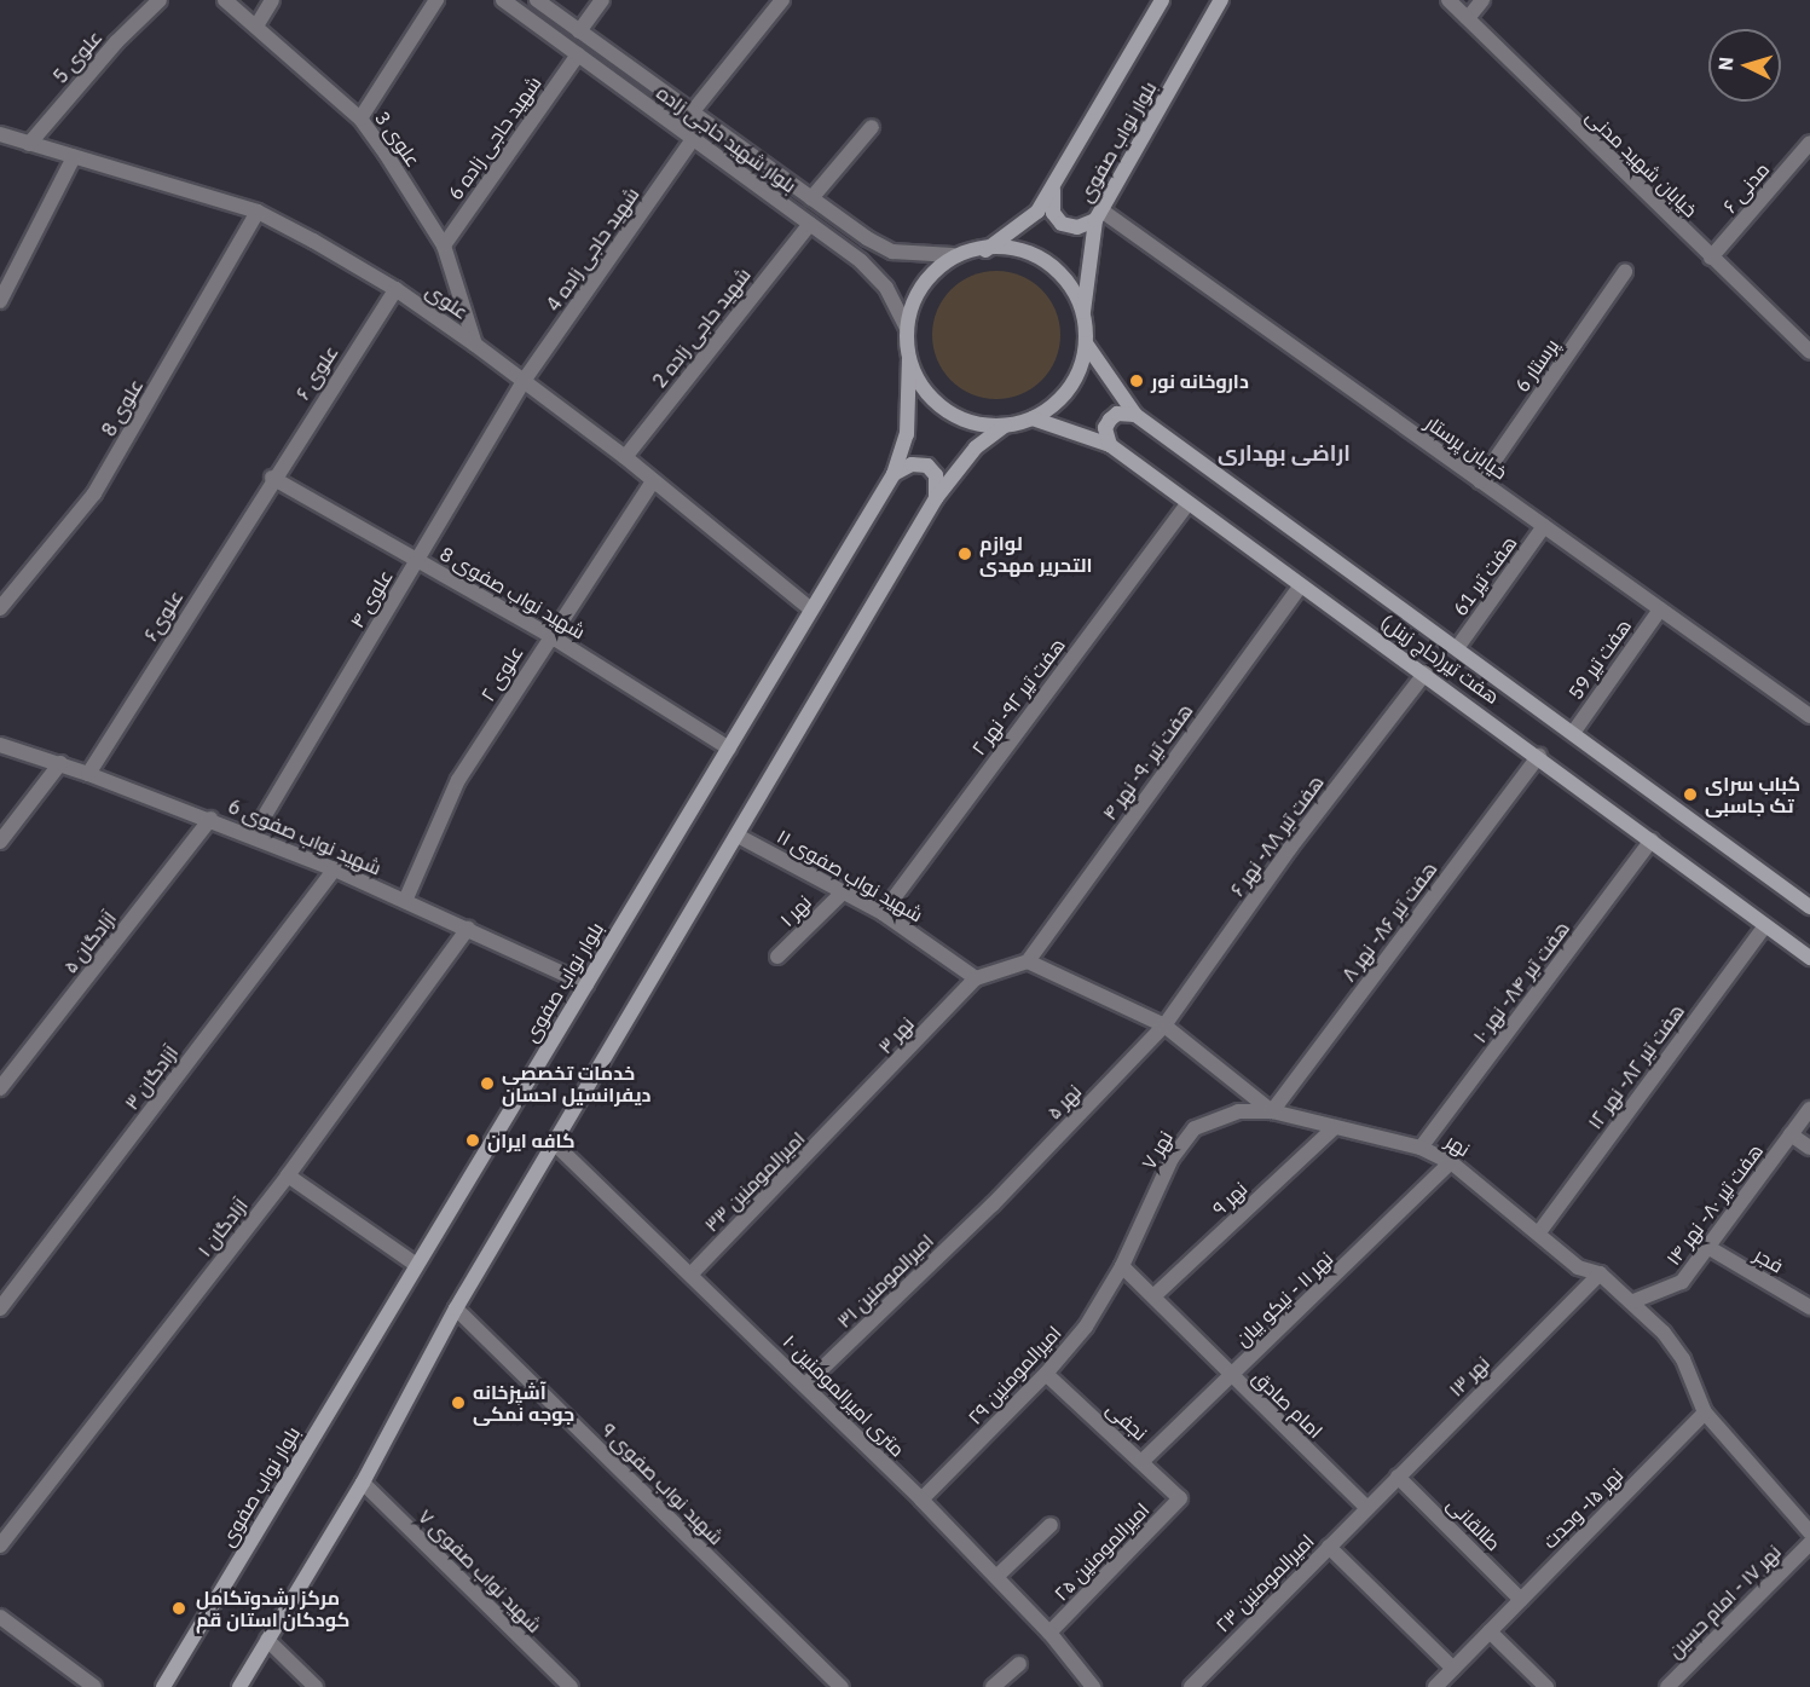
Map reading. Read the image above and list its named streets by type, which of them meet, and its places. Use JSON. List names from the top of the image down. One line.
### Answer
{"streets":{"main road":["بلوار نواب صفوی","هفت تیر(حاج زینل)"],"street":["علوی 5","شهید حاجی زاده 6","علوی 3","بلوار شهید حاجی زاده","خیابان شهید مدنی","مدنی ۶","شهید حاجی زاده 4","علوی","شهید حاجی زاده 2","پرستار 6","علوی ۶","علوی 8","خیابان پرستار","هفت تیر 61","شهید نواب صفوی 8","علوی ۴","علوی۶","هفت تیر 59","علوی ۲","هفت تیر ۹۲- نهر ۲","هفت تیر ۹۰- نهر ۴","هفت تیر ۸۸- نهر ۶","شهید نواب صفوی 6","شهید نواب صفوی ۱۱","نهر ۱","هفت تیر ۸۶- نهر ۸","آزادگان ۵","هفت تیر ۸۴- نهر ۱۰","نهر ۳","هفت تیر ۸۲- نهر ۱۲","آزادگان ۳","نهر ۵","نهر","نهر ۷","امیرالمومنین ۳۳","نهر ۹","هفت تیر ۸۰- نهر ۱۴","آزادگان ۱","فجر","امیرالمومنین ۳۱","نهر ۱۱ - نیکو بیان","امیرالمومنین ۲۹","نهر ۱۳","۱۰ متری امیرالمومنین","امام صادق","نجفی","شهید نواب صفوی ۹","نهر ۱۵- وحدت","طالقانی","امیرالمومنین ۲۵","شهید نواب صفوی ۷","امیرالمومنین ۲۳","نهر ۱۷ - امام حسین"]},"crossings":[["علوی 5","علوی"],["شهید حاجی زاده 6","علوی 3"],["شهید حاجی زاده 6","بلوار شهید حاجی زاده"],["علوی 3","علوی"],["بلوار شهید حاجی زاده","بلوار نواب صفوی"],["بلوار شهید حاجی زاده","شهید حاجی زاده 4"],["بلوار شهید حاجی زاده","شهید حاجی زاده 2"],["بلوار شهید حاجی زاده","هفت تیر(حاج زینل)"],["بلوار نواب صفوی","علوی"],["بلوار نواب صفوی","خیابان پرستار"],["بلوار نواب صفوی","شهید نواب صفوی 8"],["بلوار نواب صفوی","هفت تیر(حاج زینل)"],["بلوار نواب صفوی","شهید نواب صفوی 6"],["خیابان شهید مدنی","مدنی ۶"],["شهید حاجی زاده 4","علوی"],["شهید حاجی زاده 4","علوی ۴"],["علوی","شهید حاجی زاده 2"],["علوی","علوی ۶"],["علوی","علوی 8"],["علوی","علوی ۴"],["علوی","علوی ۲"],["پرستار 6","خیابان پرستار"],["علوی ۶","شهید نواب صفوی 8"],["علوی ۶","علوی۶"],["خیابان پرستار","هفت تیر 61"],["خیابان پرستار","هفت تیر 59"],["هفت تیر 61","هفت تیر(حاج زینل)"],["شهید نواب صفوی 8","علوی ۴"],["شهید نواب صفوی 8","علوی۶"],["شهید نواب صفوی 8","علوی ۲"],["علوی ۴","شهید نواب صفوی 6"],["علوی۶","شهید نواب صفوی 6"],["هفت تیر(حاج زینل)","هفت تیر 59"],["هفت تیر(حاج زینل)","هفت تیر ۹۲- نهر ۲"],["هفت تیر(حاج زینل)","هفت تیر ۹۰- نهر ۴"],["هفت تیر(حاج زینل)","هفت تیر ۸۸- نهر ۶"],["هفت تیر(حاج زینل)","هفت تیر ۸۶- نهر ۸"],["هفت تیر(حاج زینل)","هفت تیر ۸۴- نهر ۱۰"],["هفت تیر(حاج زینل)","هفت تیر ۸۲- نهر ۱۲"],["علوی ۲","شهید نواب صفوی 6"],["هفت تیر ۹۲- نهر ۲","شهید نواب صفوی ۱۱"],["هفت تیر ۹۰- نهر ۴","نهر"],["هفت تیر ۸۸- نهر ۶","نهر ۵"],["هفت تیر ۸۸- نهر ۶","نهر"],["شهید نواب صفوی 6","آزادگان ۵"],["شهید نواب صفوی 6","آزادگان ۳"],["شهید نواب صفوی 6","آزادگان ۱"],["شهید نواب صفوی ۱۱","نهر ۱"],["شهید نواب صفوی ۱۱","نهر ۳"],["هفت تیر ۸۶- نهر ۸","نهر"],["هفت تیر ۸۶- نهر ۸","نهر ۷"],["هفت تیر ۸۴- نهر ۱۰","نهر"],["نهر ۳","امیرالمومنین ۳۳"],["هفت تیر ۸۲- نهر ۱۲","نهر"],["نهر ۵","نهر"],["نهر ۵","امیرالمومنین ۳۱"],["نهر","نهر ۷"],["نهر","نهر ۹"],["نهر","هفت تیر ۸۰- نهر ۱۴"],["نهر","نهر ۱۱ - نیکو بیان"],["نهر","نهر ۱۳"],["نهر","نهر ۱۵- وحدت"],["نهر ۷","امیرالمومنین ۲۹"],["نهر ۷","امام صادق"],["امیرالمومنین ۳۳","۱۰ متری امیرالمومنین"],["نهر ۹","امام صادق"],["هفت تیر ۸۰- نهر ۱۴","فجر"],["امیرالمومنین ۳۱","۱۰ متری امیرالمومنین"],["نهر ۱۱ - نیکو بیان","امام صادق"],["نهر ۱۱ - نیکو بیان","نجفی"],["امیرالمومنین ۲۹","۱۰ متری امیرالمومنین"],["امیرالمومنین ۲۹","امام صادق"],["امیرالمومنین ۲۹","نجفی"],["نهر ۱۳","امام صادق"],["نهر ۱۳","طالقانی"],["نهر ۱۳","امیرالمومنین ۲۳"],["۱۰ متری امیرالمومنین","امیرالمومنین ۲۵"],["امام صادق","امیرالمومنین ۲۳"],["نجفی","امیرالمومنین ۲۵"],["نهر ۱۵- وحدت","طالقانی"]],"districts":["اراضی بهداری"],"places":["داروخانه نور","لوازم التحریر مهدی","کباب سرای تک جاسبی","خدمات تخصصی دیفرانسیل احسان","کافه ایران","آشپزخانه جوجه نمکی","مرکز رشدوتکامل کودکان استان قم"],"north":"left"}
